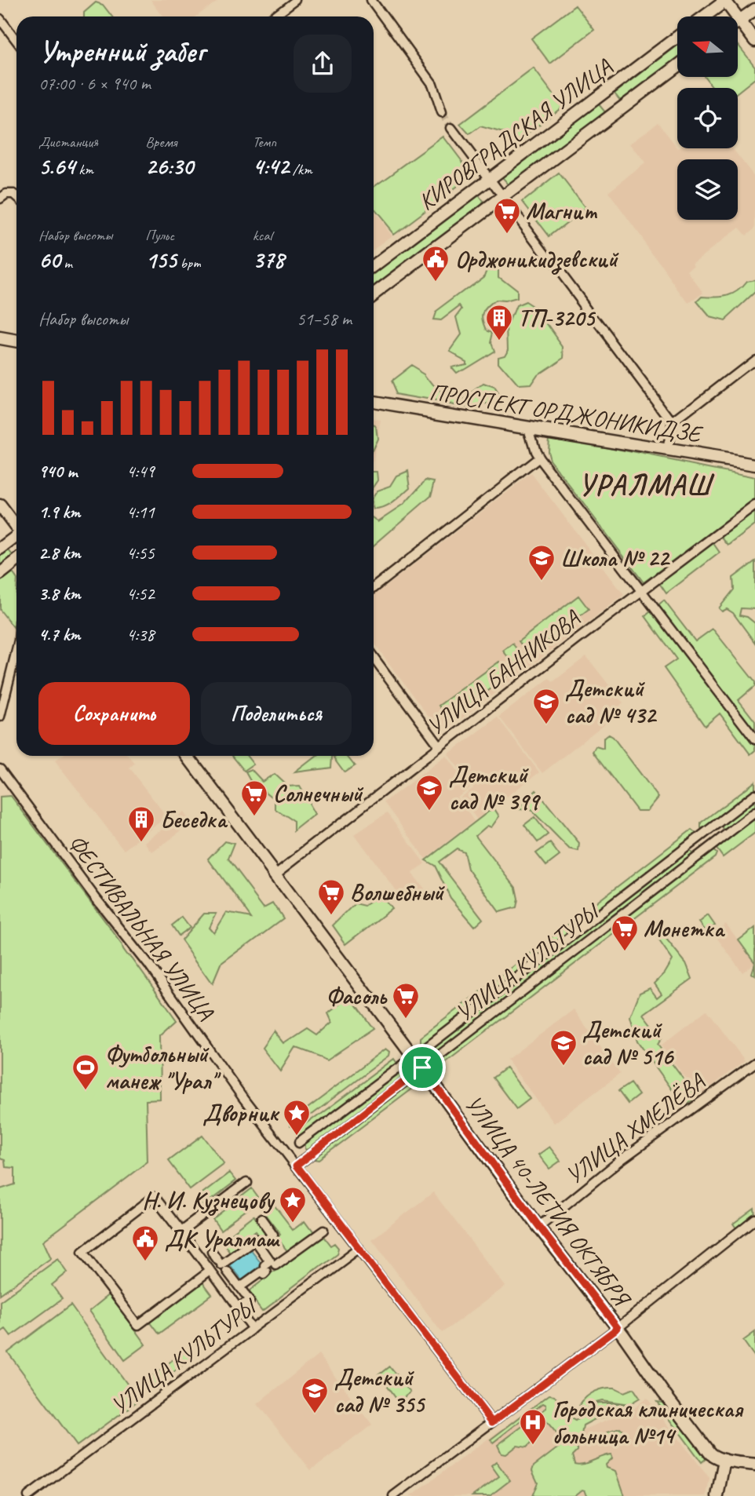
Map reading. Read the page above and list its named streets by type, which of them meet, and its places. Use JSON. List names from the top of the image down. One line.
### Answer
{"streets":{"main road":["КИРОВГРАДСКАЯ УЛИЦА","ПРОСПЕКТ ОРДЖОНИКИДЗЕ","УЛИЦА 40-ЛЕТИЯ ОКТЯБРЯ"],"street":["УЛИЦА БАННИКОВА","ФЕСТИВАЛЬНАЯ УЛИЦА","УЛИЦА КУЛЬТУРЫ","УЛИЦА ХМЕЛЁВА"]},"crossings":[["УЛИЦА БАННИКОВА","УЛИЦА 40-ЛЕТИЯ ОКТЯБРЯ"],["ФЕСТИВАЛЬНАЯ УЛИЦА","УЛИЦА КУЛЬТУРЫ"],["УЛИЦА КУЛЬТУРЫ","УЛИЦА 40-ЛЕТИЯ ОКТЯБРЯ"],["УЛИЦА ХМЕЛЁВА","УЛИЦА 40-ЛЕТИЯ ОКТЯБРЯ"]],"districts":["УРАЛМАШ"],"places":{"supermarket":["Магнит","Солнечный","Волшебный","Монетка","Фасоль"],"public building":["Орджоникидзевский","ДК Уралмаш"],"building":["ТП-3205","Беседка"],"school or university":["Школа № 22","Детский сад № 432","Детский сад № 399","Детский сад № 516","Детский сад № 355"],"sports":["Футбольный манеж \"Урал\""],"place":["Дворник","Н. И. Кузнецову"],"hospital":["Городская клиническая больница №14"]},"north":"left","page":{"heading":["Утренний забег","07:00 · 6 × 940 m"],"stats":[["Дистанция","5.64 km"],["Время","26:30"],["Темп","4:42 /km"],["Набор высоты","60 m"],["Пульс","155 bpm"],["kcal","378"]],"chart":["Набор высоты","51–58 m"],"list":[{"name":"940 m","note":"4:49"},{"name":"1.9 km","note":"4:11"},{"name":"2.8 km","note":"4:55"},{"name":"3.8 km","note":"4:52"},{"name":"4.7 km","note":"4:38"}],"buttons":["Сохранить","Поделиться"]}}
